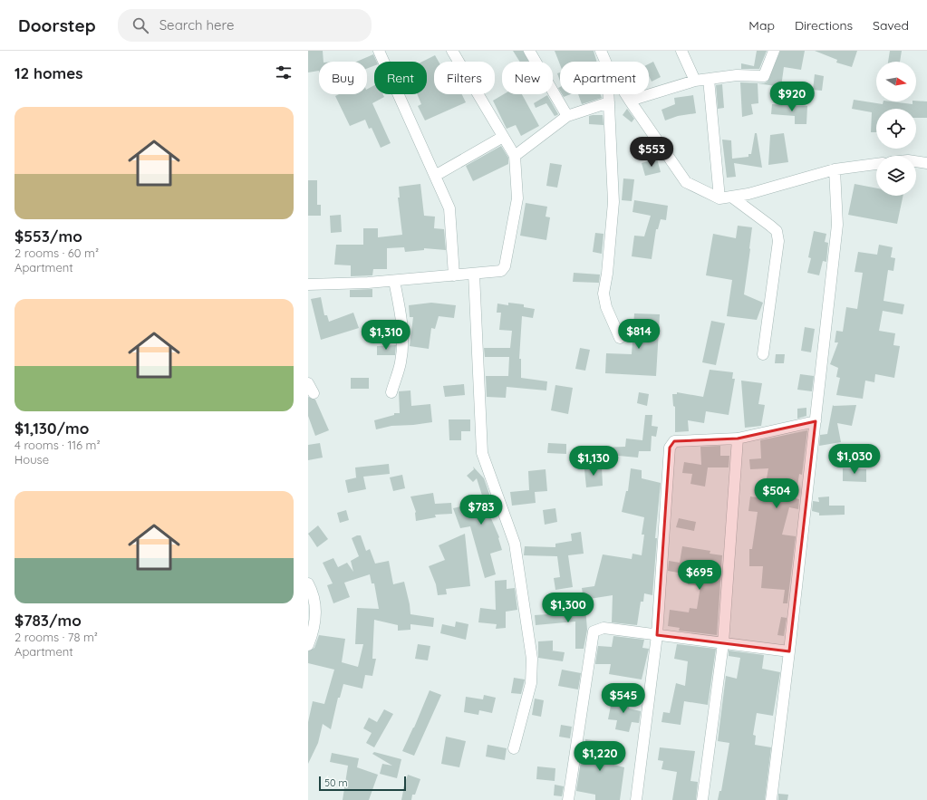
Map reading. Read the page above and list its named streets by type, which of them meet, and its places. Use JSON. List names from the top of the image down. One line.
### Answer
{"scale_bar":"50 m","north":"right","page":{"header":"Doorstep","search":"Search here","nav":["Map","Directions","Saved"],"heading":"12 homes","chip":["Buy","Rent","Filters","New","Apartment"],"price":["$920","$553","$814","$1,310","$1,030","$1,130","$504","$783","$695","$1,300","$545","$1,220"],"list":[{"name":"$553/mo","note":"2 rooms · 60 m² · Apartment"},{"name":"$1,130/mo","note":"4 rooms · 116 m² · House"},{"name":"$783/mo","note":"2 rooms · 78 m² · Apartment"}],"scale":"50 m"}}
